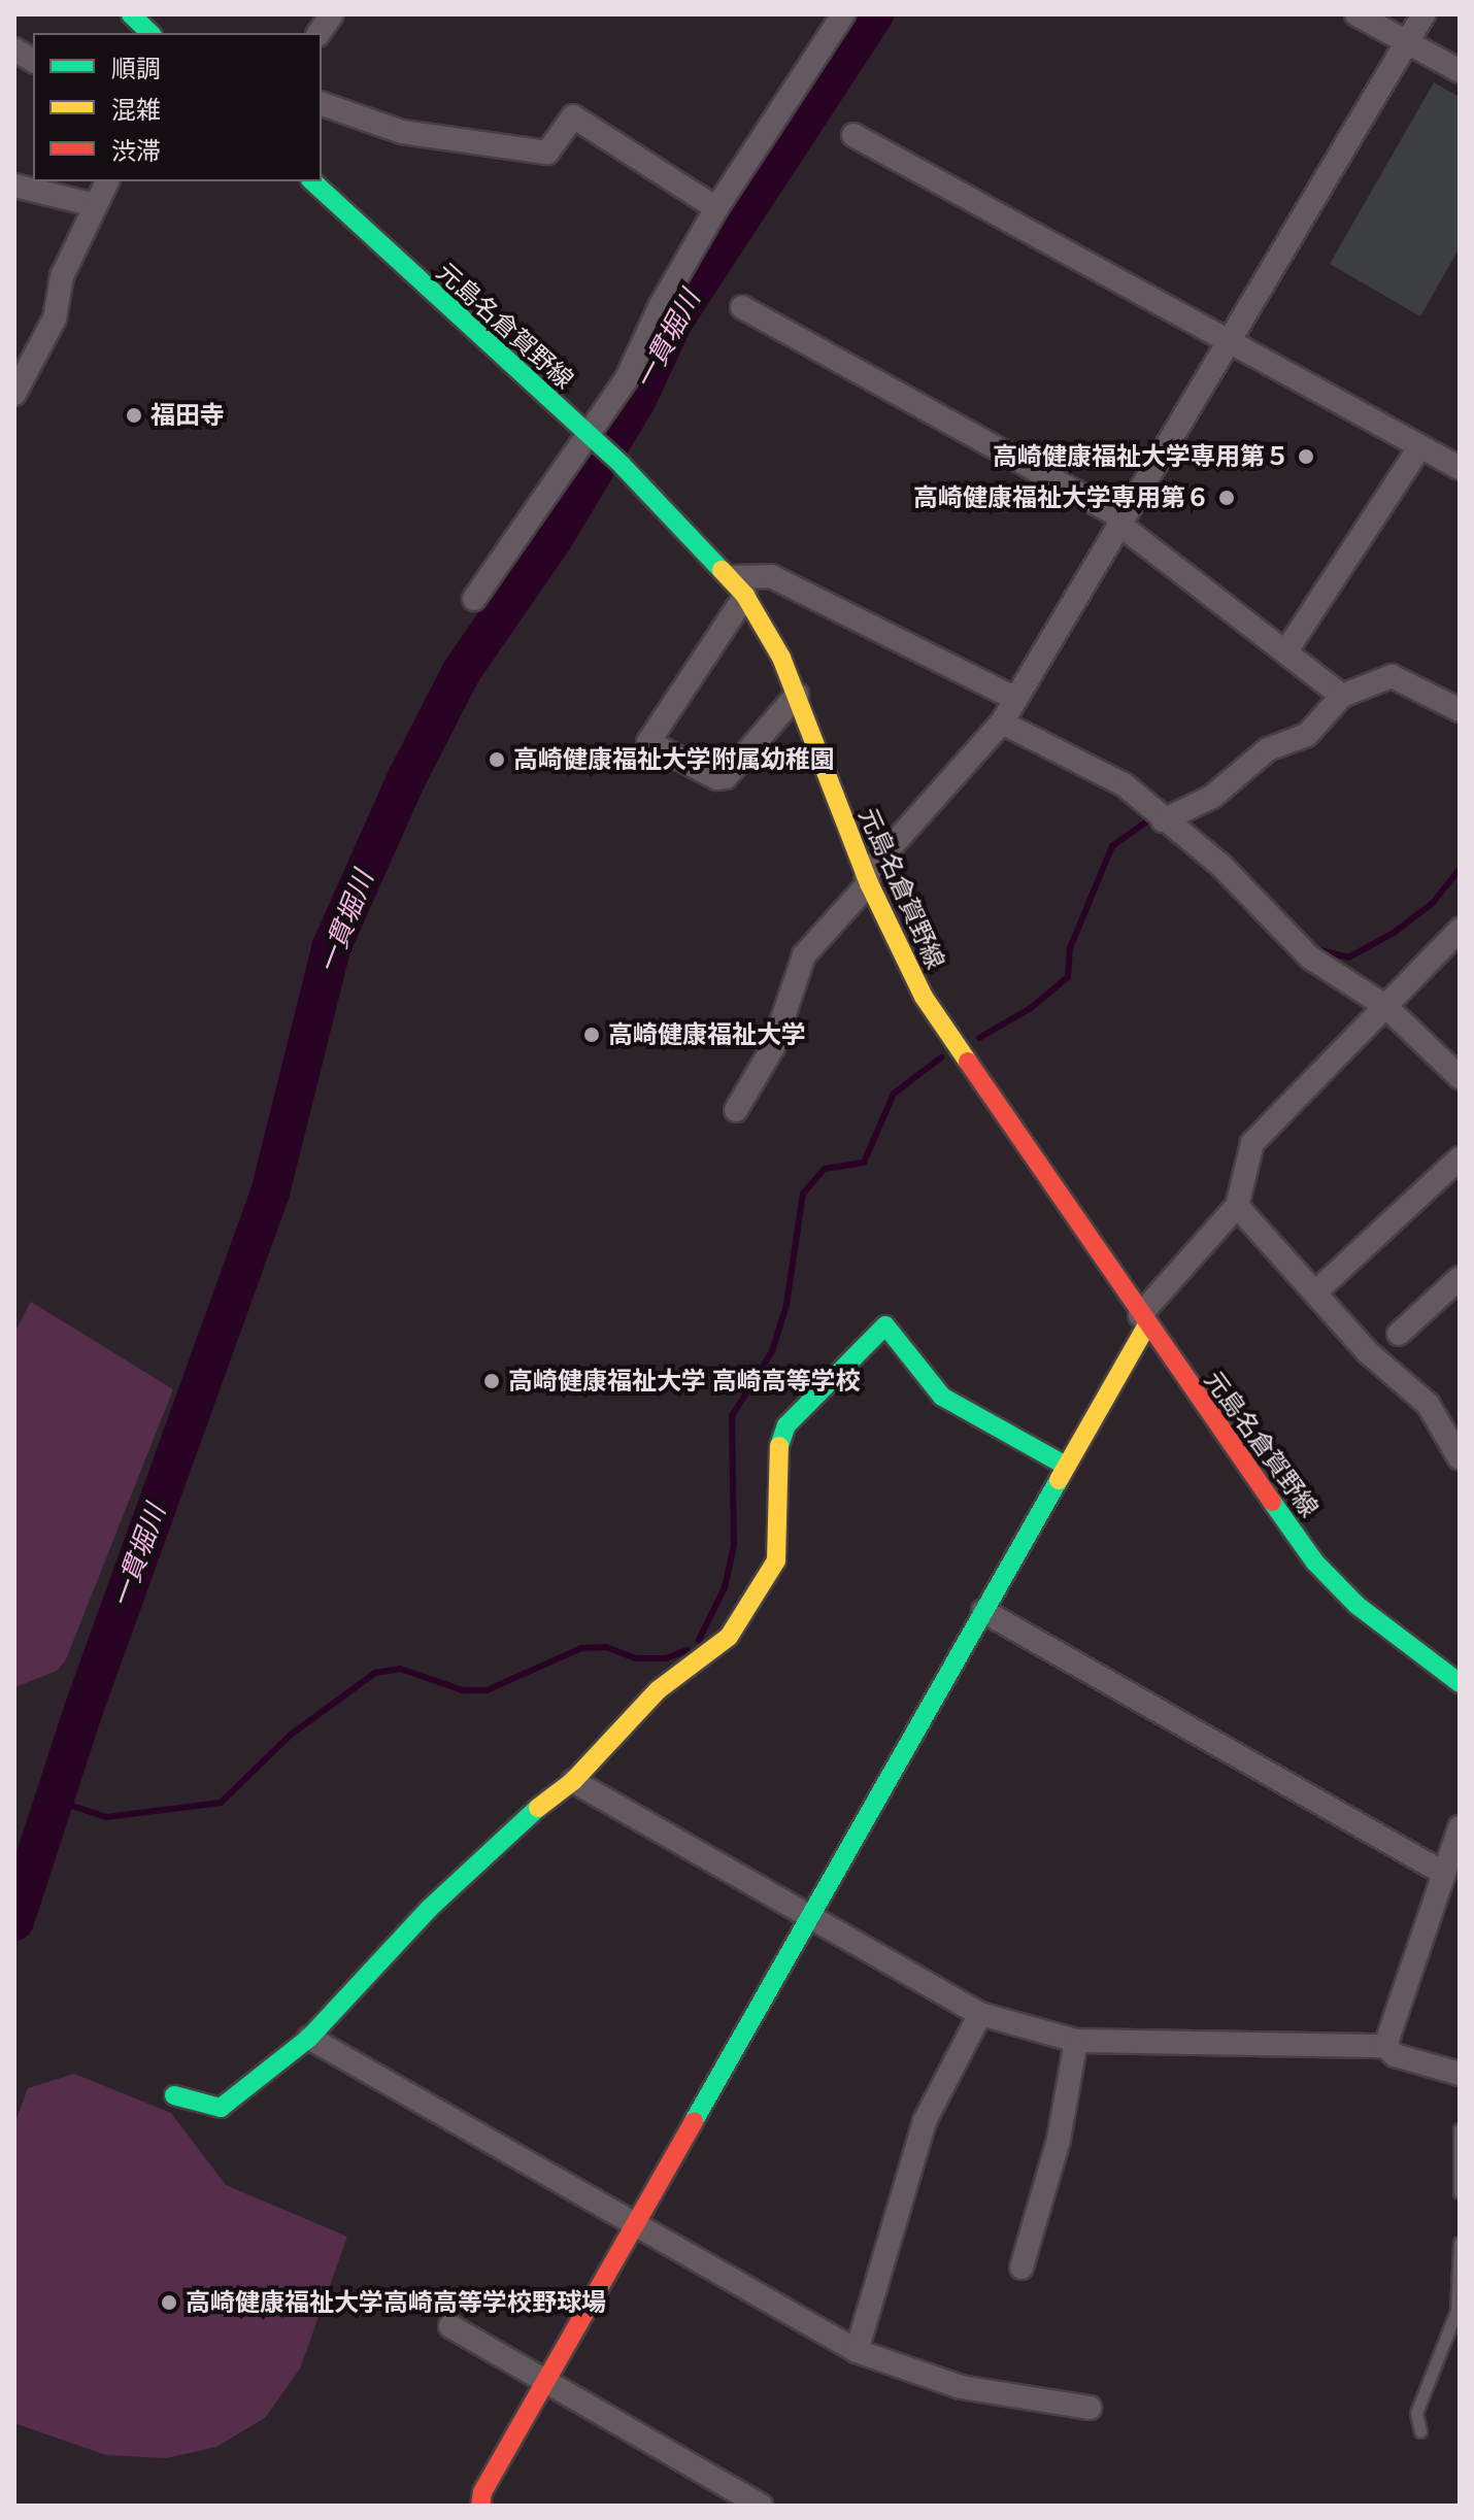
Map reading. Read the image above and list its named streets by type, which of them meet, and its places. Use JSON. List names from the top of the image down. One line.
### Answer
{"streets":{"street":["元島名倉賀野線"]},"water":["一貫堀川"],"places":["福田寺","高崎健康福祉大学専用第５","高崎健康福祉大学専用第６","高崎健康福祉大学附属幼稚園","高崎健康福祉大学","高崎健康福祉大学 高崎高等学校","高崎健康福祉大学高崎高等学校野球場"],"legend":["順調","混雑","渋滞"]}
